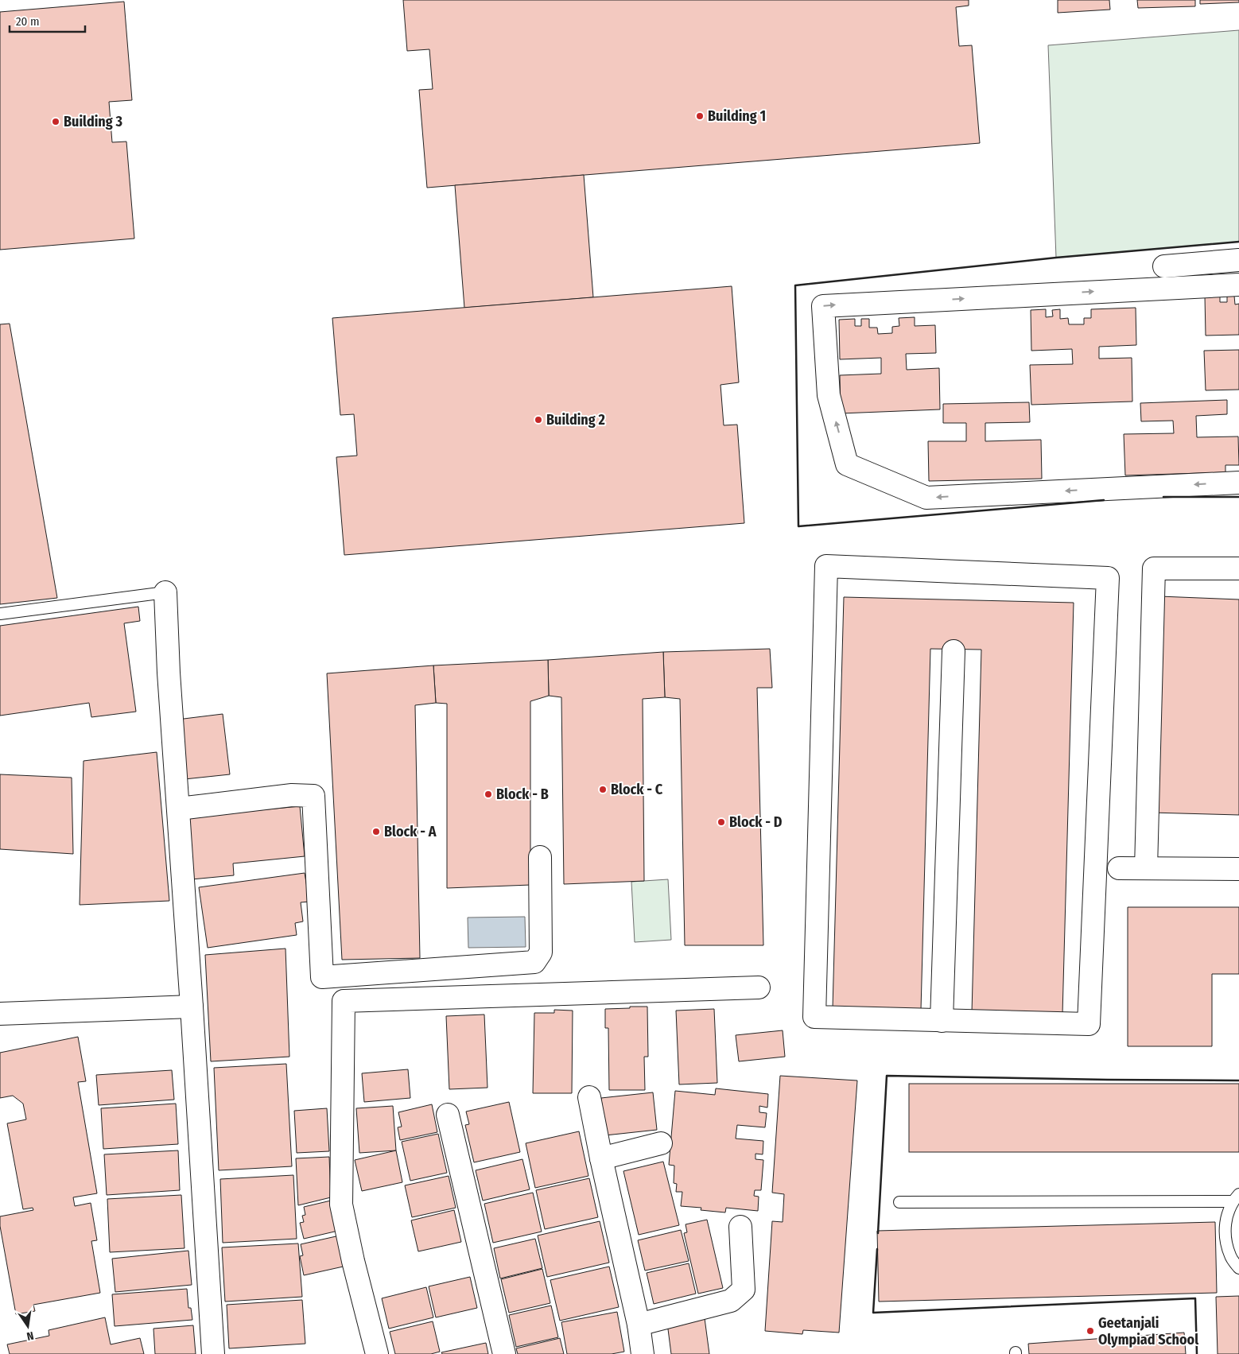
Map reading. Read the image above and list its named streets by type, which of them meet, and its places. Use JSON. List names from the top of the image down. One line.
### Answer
{"places":["Building 1","Building 3","Building 2","Block - C","Block - B","Block - D","Block - A","Geetanjali Olympiad School"],"scale_bar":"20 m","north":"bottom"}
